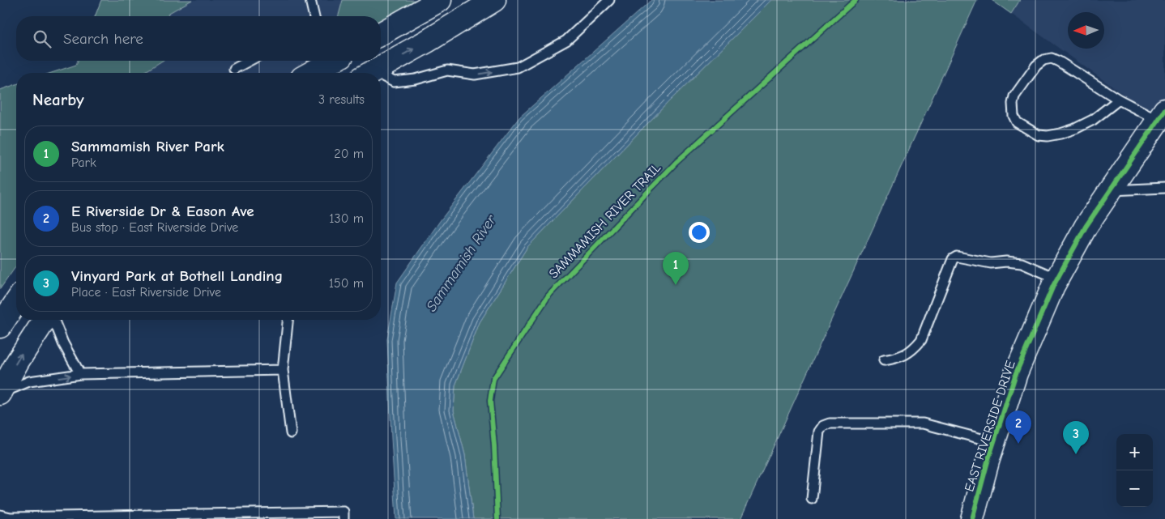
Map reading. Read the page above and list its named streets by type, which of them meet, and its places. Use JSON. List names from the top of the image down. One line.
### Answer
{"streets":{"main road":["EAST RIVERSIDE DRIVE"],"cycle path":["SAMMAMISH RIVER TRAIL"]},"water":["Sammamish River"],"north":"left","page":{"search":"Search here","heading":["Nearby","3 results"],"list":[{"mark":"1","name":"Sammamish River Park","note":"Park","value":"20 m"},{"mark":"2","name":"E Riverside Dr & Eason Ave","note":"Bus stop · East Riverside Drive","value":"130 m"},{"mark":"3","name":"Vinyard Park at Bothell Landing","note":"Place · East Riverside Drive","value":"150 m"}],"pins":["1","2","3"],"map_buttons":["+","−"]}}
